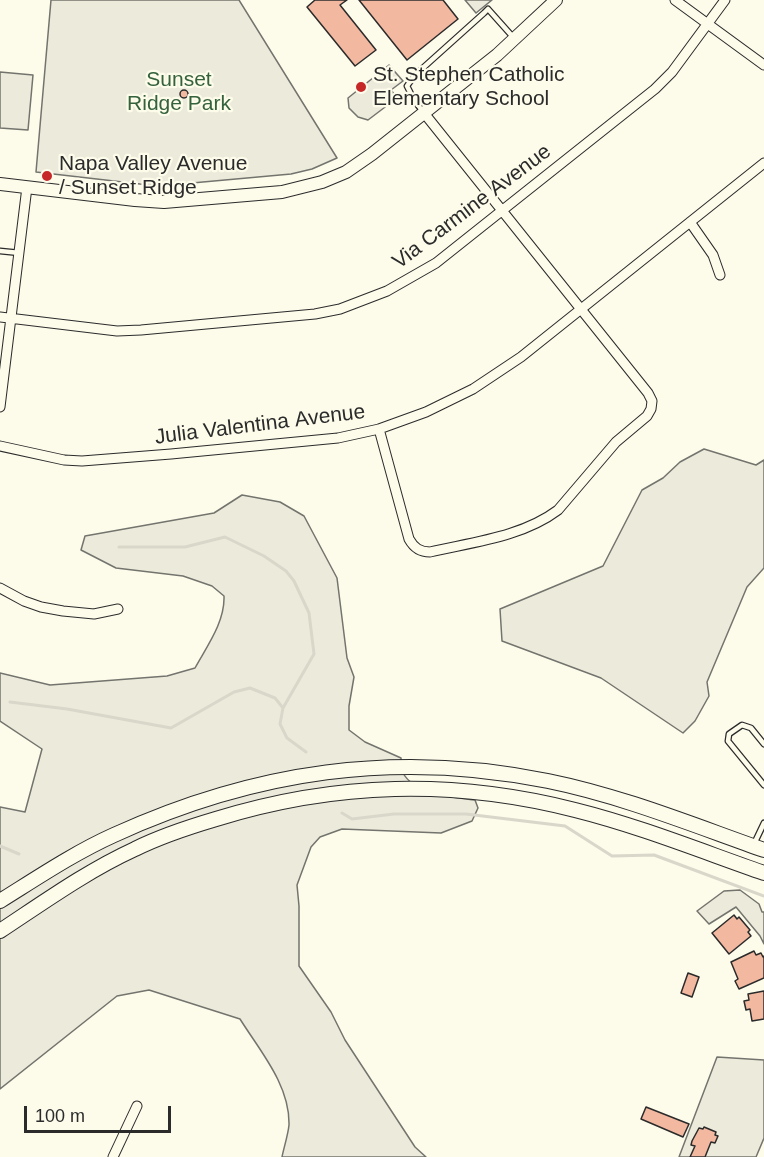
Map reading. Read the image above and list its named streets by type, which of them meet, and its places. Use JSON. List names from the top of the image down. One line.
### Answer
{"streets":{"street":["Via Carmine Avenue","Julia Valentina Avenue"]},"parks":["Sunset Ridge Park"],"places":["St. Stephen Catholic Elementary School","Napa Valley Avenue / Sunset Ridge"],"scale_bar":"100 m"}
